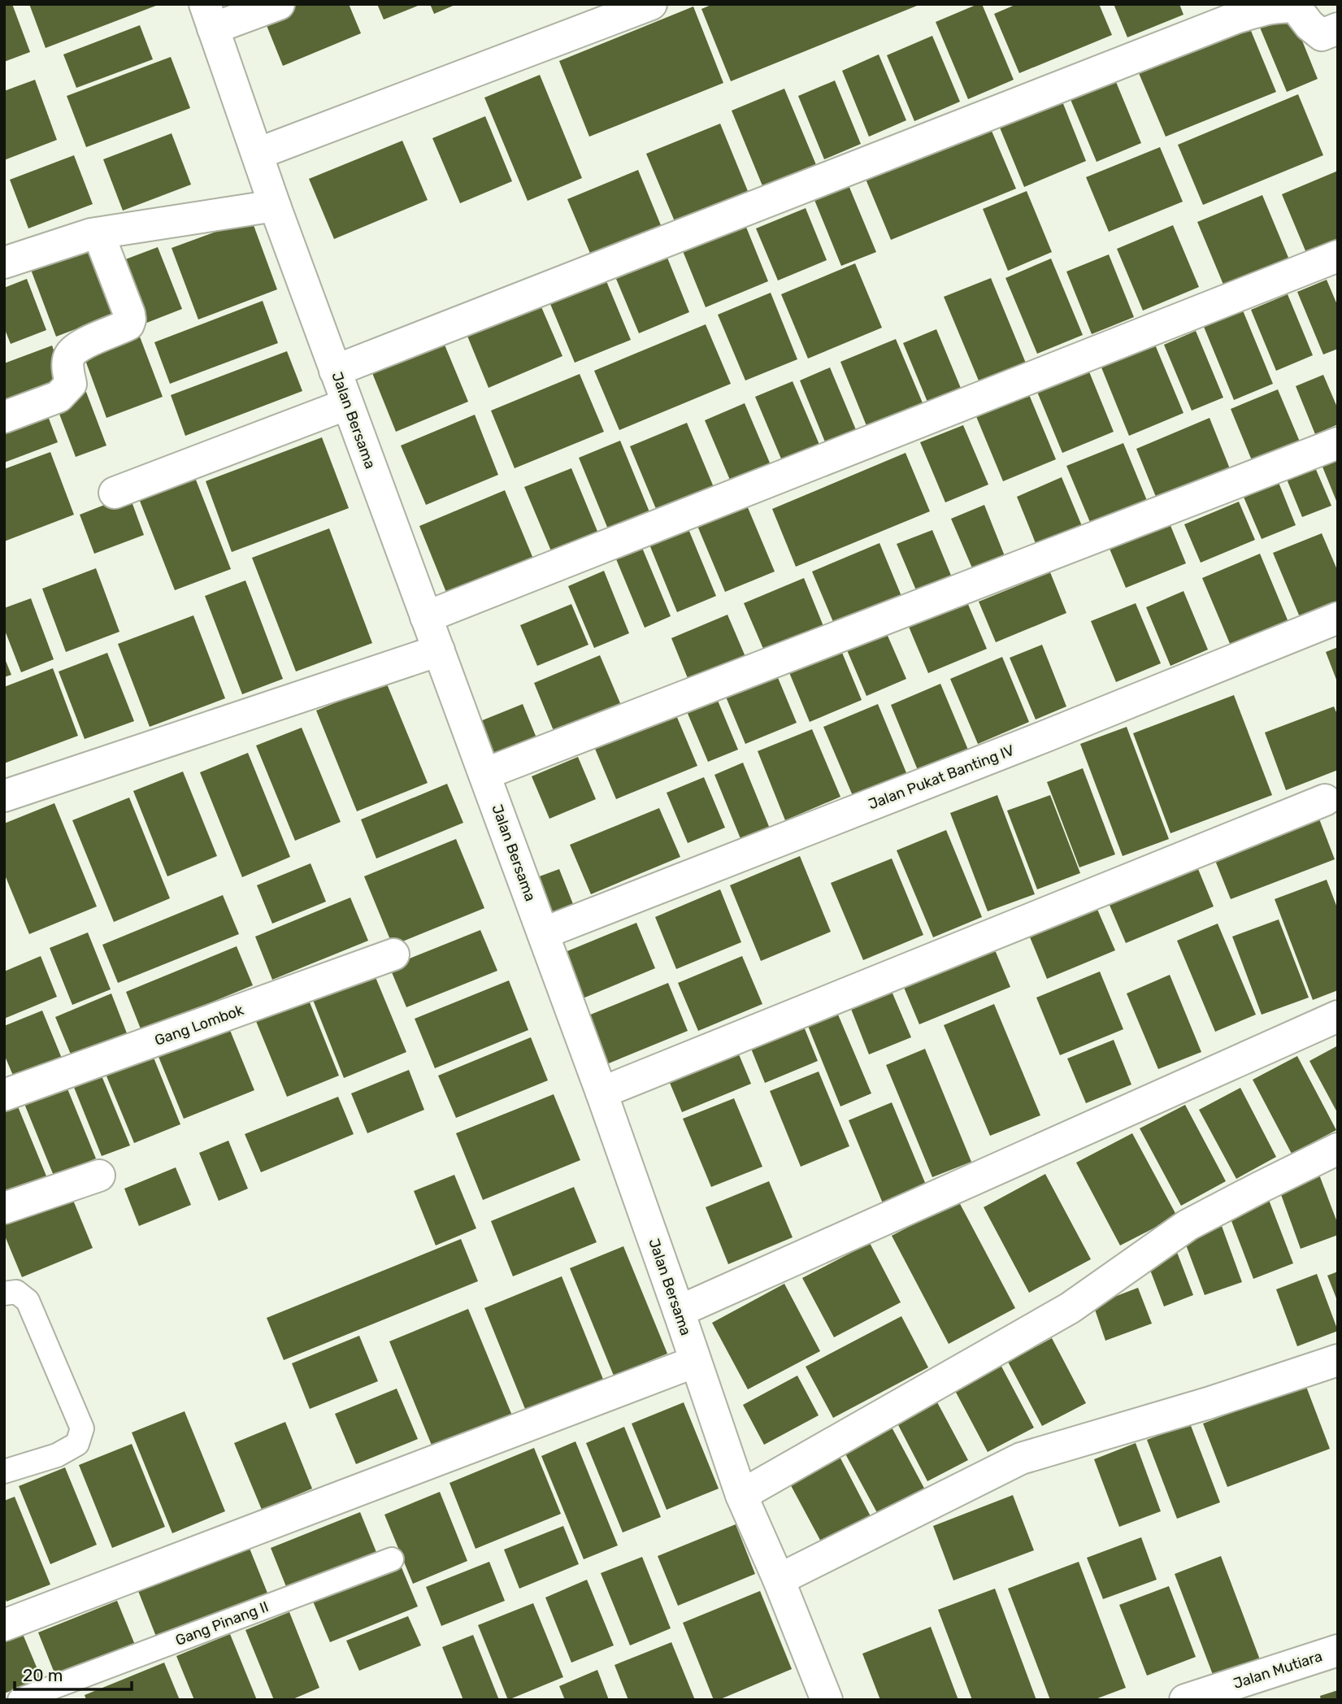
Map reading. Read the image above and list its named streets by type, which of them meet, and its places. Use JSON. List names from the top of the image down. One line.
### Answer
{"streets":{"street":["Jalan Bersama","Jalan Pukat Banting IV","Gang Lombok","Jalan Mutiara"],"lane":["Gang Pinang II"]},"crossings":[["Jalan Bersama","Jalan Pukat Banting IV"]],"scale_bar":"20 m"}
